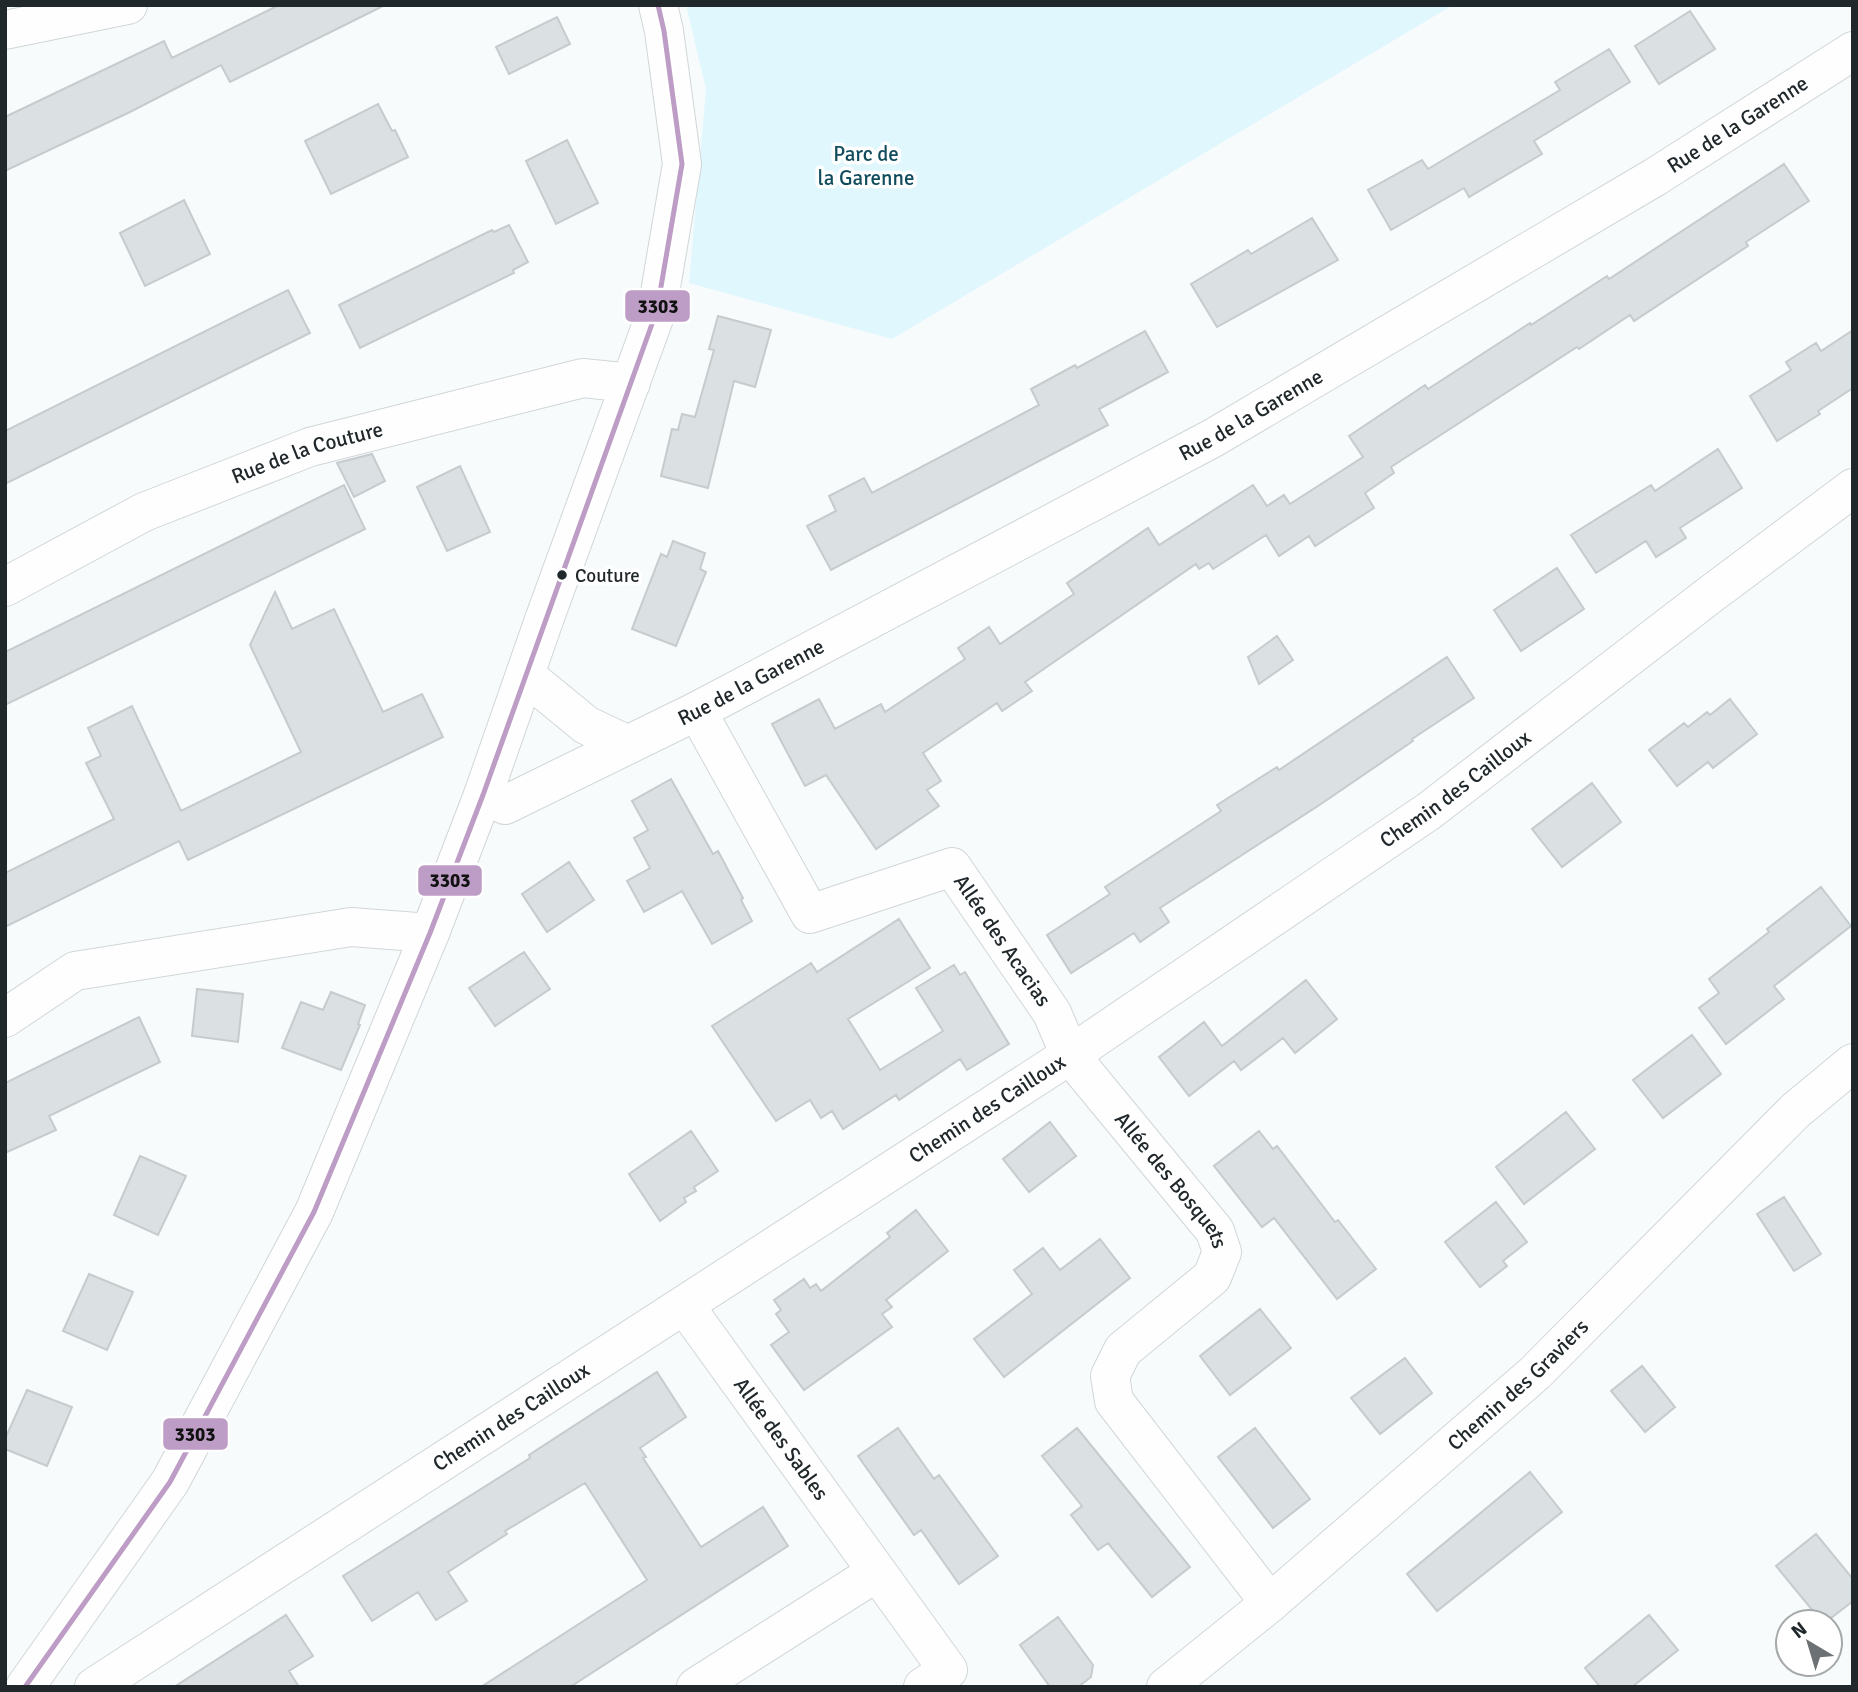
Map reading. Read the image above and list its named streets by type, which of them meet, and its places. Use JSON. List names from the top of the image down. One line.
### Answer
{"streets":{"street":["Rue de la Garenne","Rue de la Couture","Chemin des Cailloux","Allée des Acacias","Allée des Bosquets","Chemin des Graviers","Allée des Sables"]},"crossings":[["Rue de la Garenne","Allée des Acacias"],["Chemin des Cailloux","Allée des Acacias"],["Chemin des Cailloux","Allée des Bosquets"],["Chemin des Cailloux","Allée des Sables"],["Allée des Acacias","Allée des Bosquets"],["Allée des Bosquets","Chemin des Graviers"]],"parks":["Parc de la Garenne"],"places":["Couture"],"lines":["transit line 3303"],"north":"top left"}
